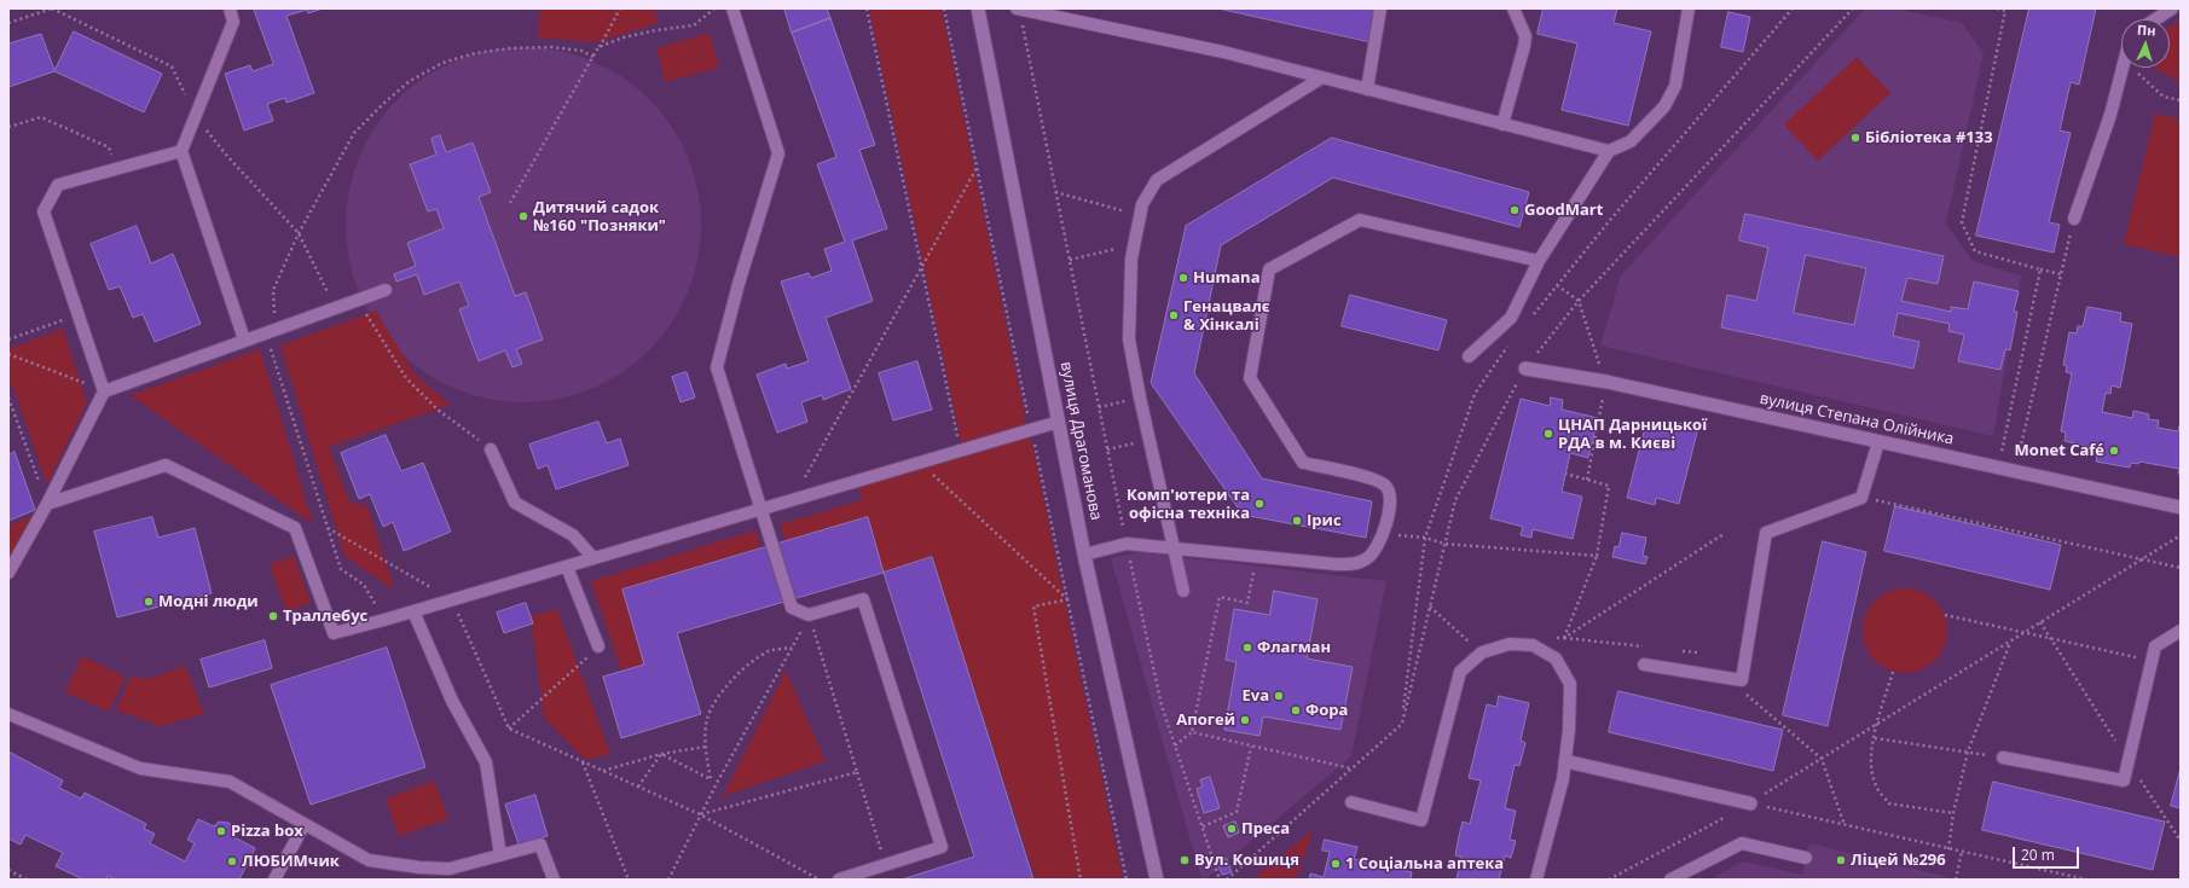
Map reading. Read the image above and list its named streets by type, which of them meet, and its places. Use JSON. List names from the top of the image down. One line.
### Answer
{"streets":{"street":["вулиця Степана Олійника","вулиця Драгоманова"]},"places":["Бібліотека #133","GoodMart","Дитячий садок №160 \"Позняки\"","Humana","Генацвалє & Хінкалі","ЦНАП Дарницької РДА в м. Києві","Monet Café","Комп'ютери та офісна техніка","Ірис","Модні люди","Траллебус","Флагман","Eva","Фора","Апогей","Преса","Pizza box","Вул. Кошиця","Ліцей №296","ЛЮБИМчик","1 Соціальна аптека"],"scale_bar":"20 m","north":"top"}
